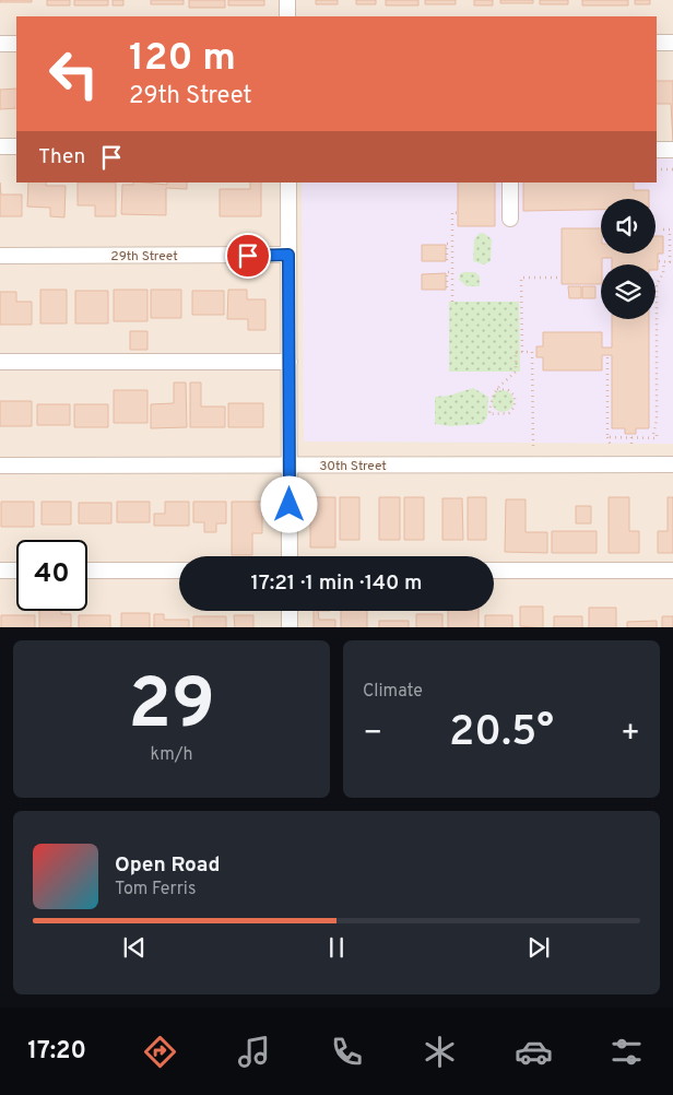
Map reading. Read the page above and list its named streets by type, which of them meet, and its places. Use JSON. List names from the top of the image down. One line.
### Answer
{"streets":{"street":["29th Street","30th Street"]},"page":{"turn":["120 m","29th Street"],"then":"Then","limit":"40","trip":"17:21 · 1 min · 140 m","tile":[["29","km/h"],"Climate"],"heat":["−","20.5°","+"],"song":["Open Road","Tom Ferris"],"tabs":"17:20"}}
